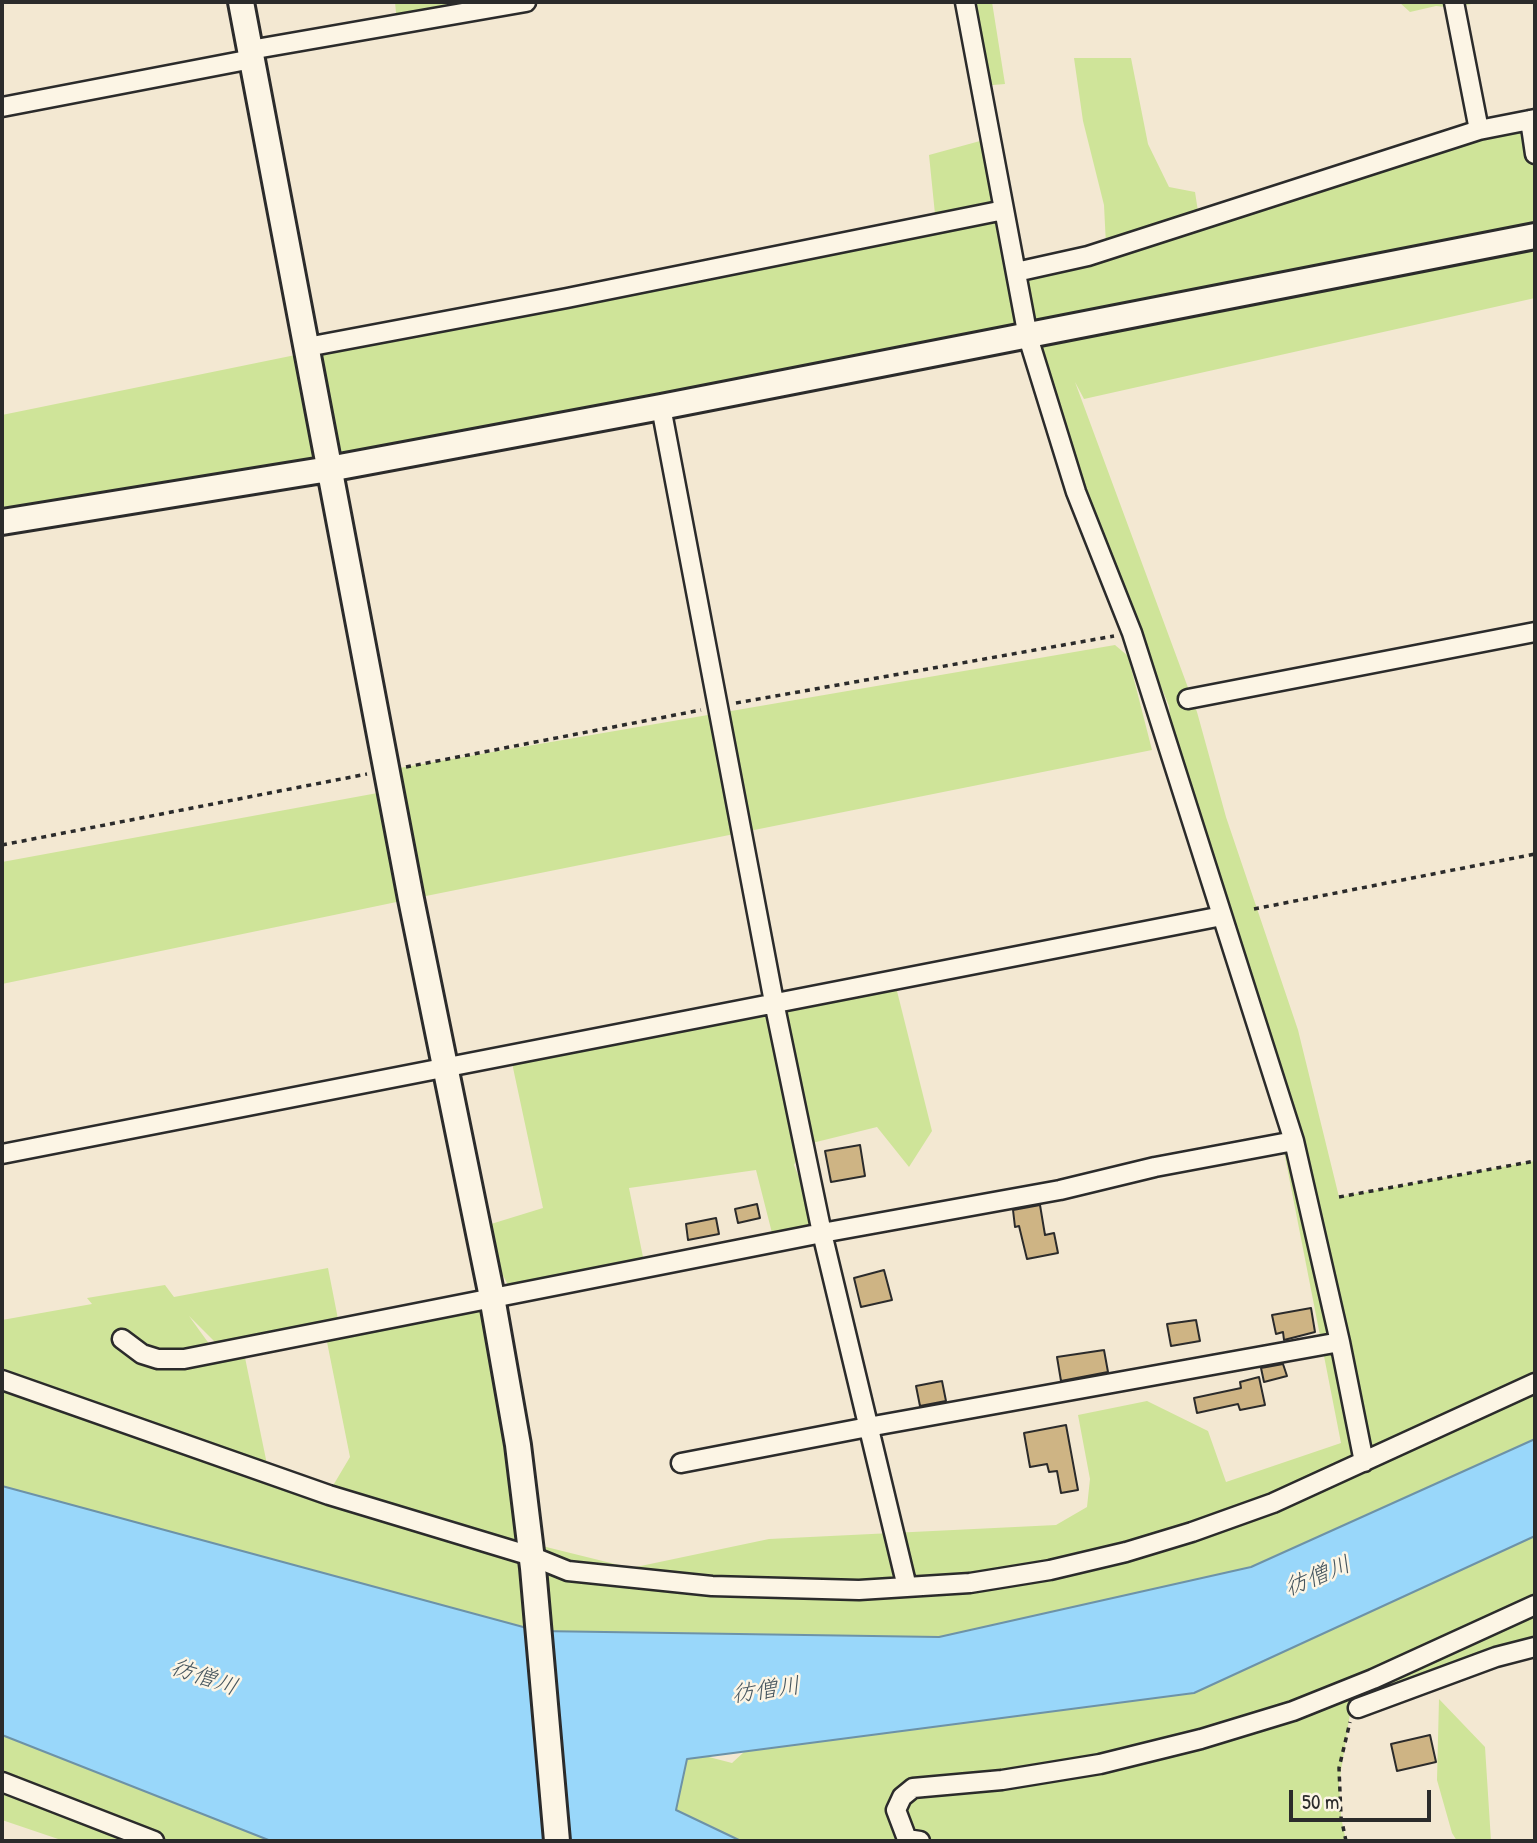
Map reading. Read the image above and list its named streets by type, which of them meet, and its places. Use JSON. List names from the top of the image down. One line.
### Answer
{"water":["彷僧川"],"scale_bar":"50 m"}
